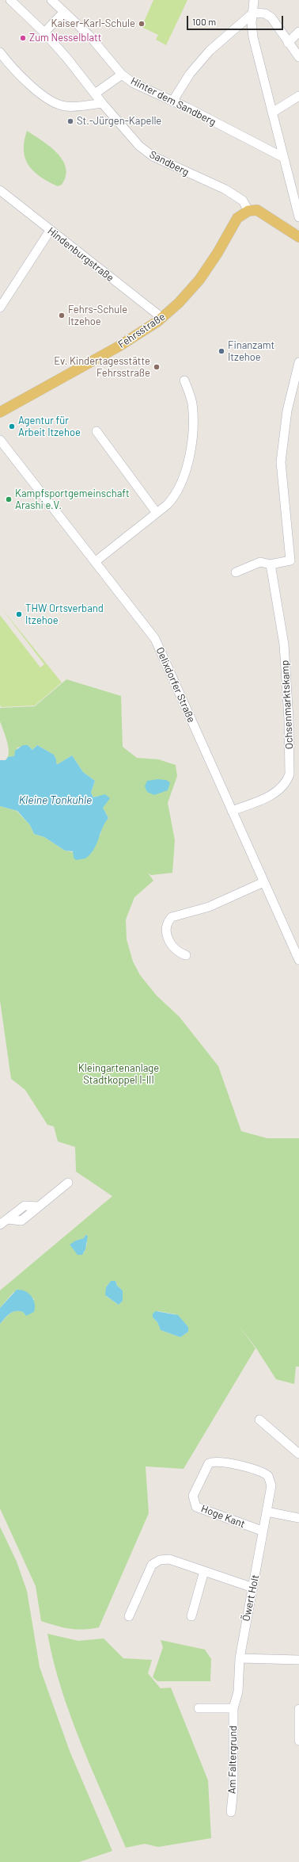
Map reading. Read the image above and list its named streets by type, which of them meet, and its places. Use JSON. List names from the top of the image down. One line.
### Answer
{"streets":{"main road":["Fehrsstraße"],"street":["Hinter dem Sandberg","Sandberg","Hindenburgstraße","Oelixdorfer Straße","Ochsenmarktskamp","Hoge Kant","Öwert Holt","Am Faltergrund"]},"crossings":[["Sandberg","Fehrsstraße"],["Hindenburgstraße","Fehrsstraße"],["Oelixdorfer Straße","Ochsenmarktskamp"],["Hoge Kant","Öwert Holt"],["Öwert Holt","Am Faltergrund"]],"water":["Kleine Tonkuhle"],"parks":["Kleingartenanlage Stadtkoppel I-III"],"places":["Kaiser-Karl-Schule","Zum Nesselblatt","St.-Jürgen-Kapelle","Fehrs-Schule Itzehoe","Finanzamt Itzehoe","Ev. Kindertagesstätte Fehrsstraße","Agentur für Arbeit Itzehoe","Kampfsportgemeinschaft Arashi e.V.","THW Ortsverband Itzehoe"],"scale_bar":"100 m"}
